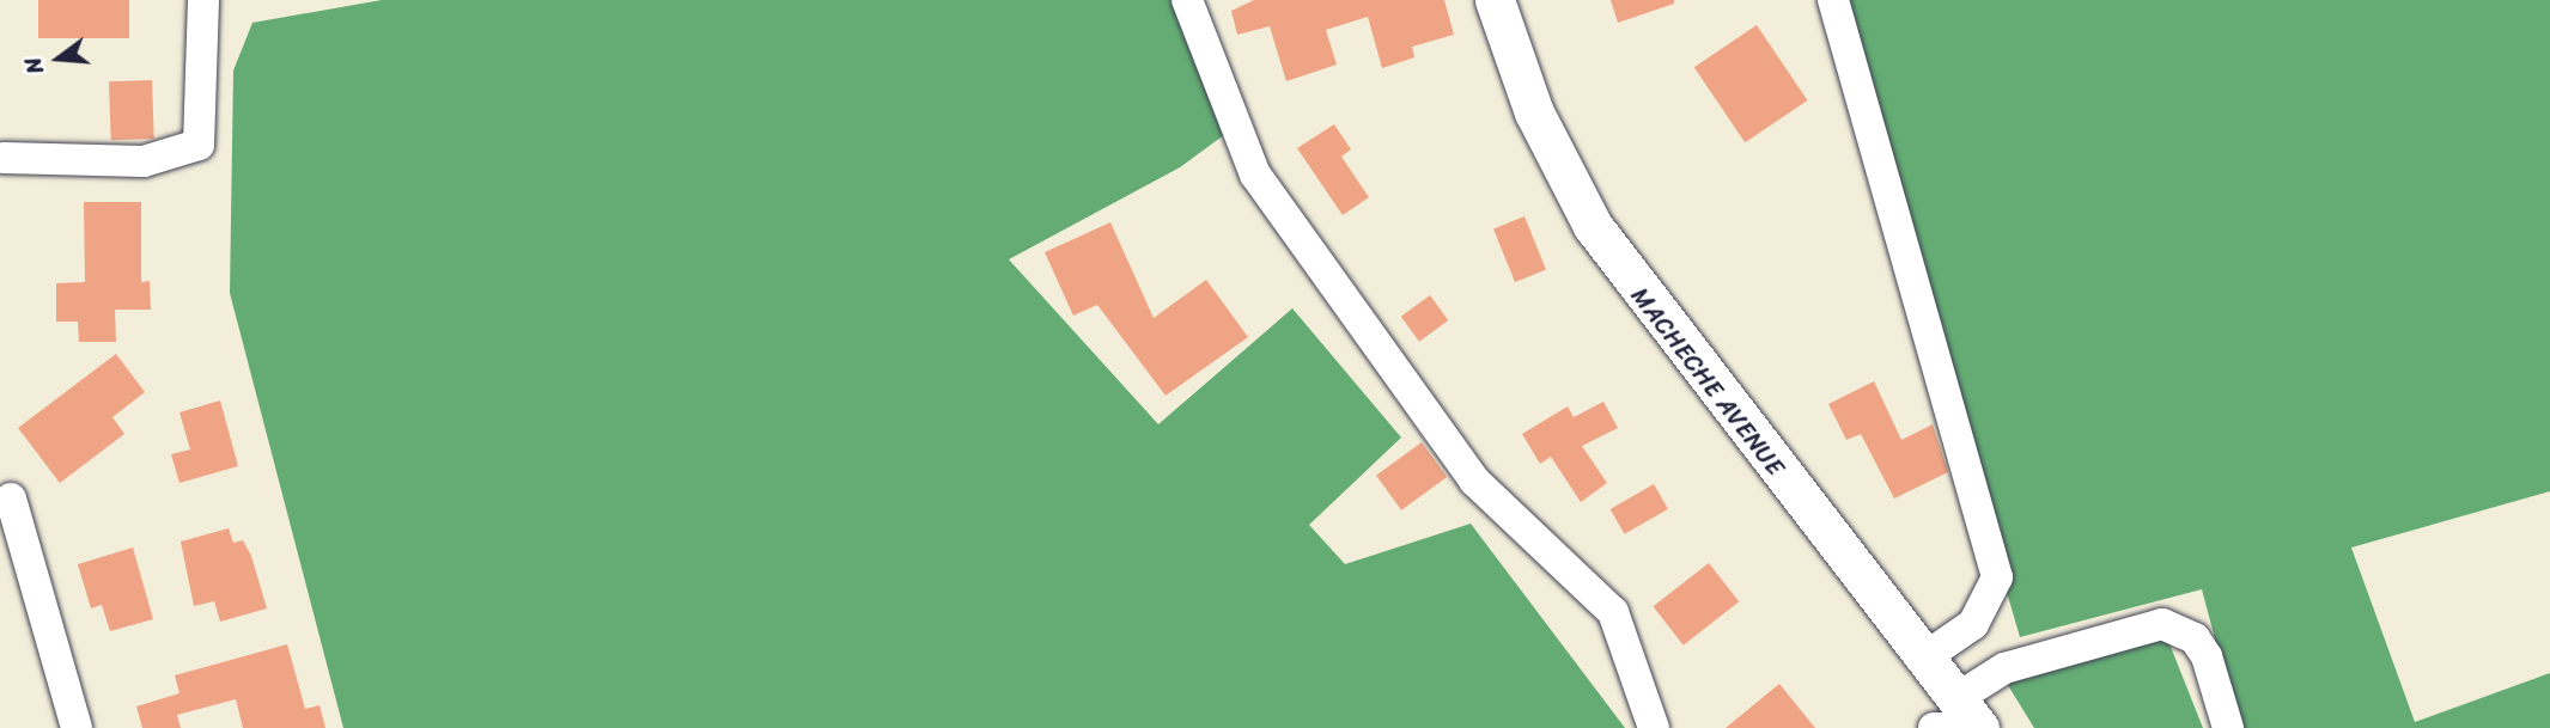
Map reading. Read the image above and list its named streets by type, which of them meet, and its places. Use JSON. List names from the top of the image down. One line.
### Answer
{"streets":{"main road":["MACHECHE AVENUE"]},"north":"left"}
